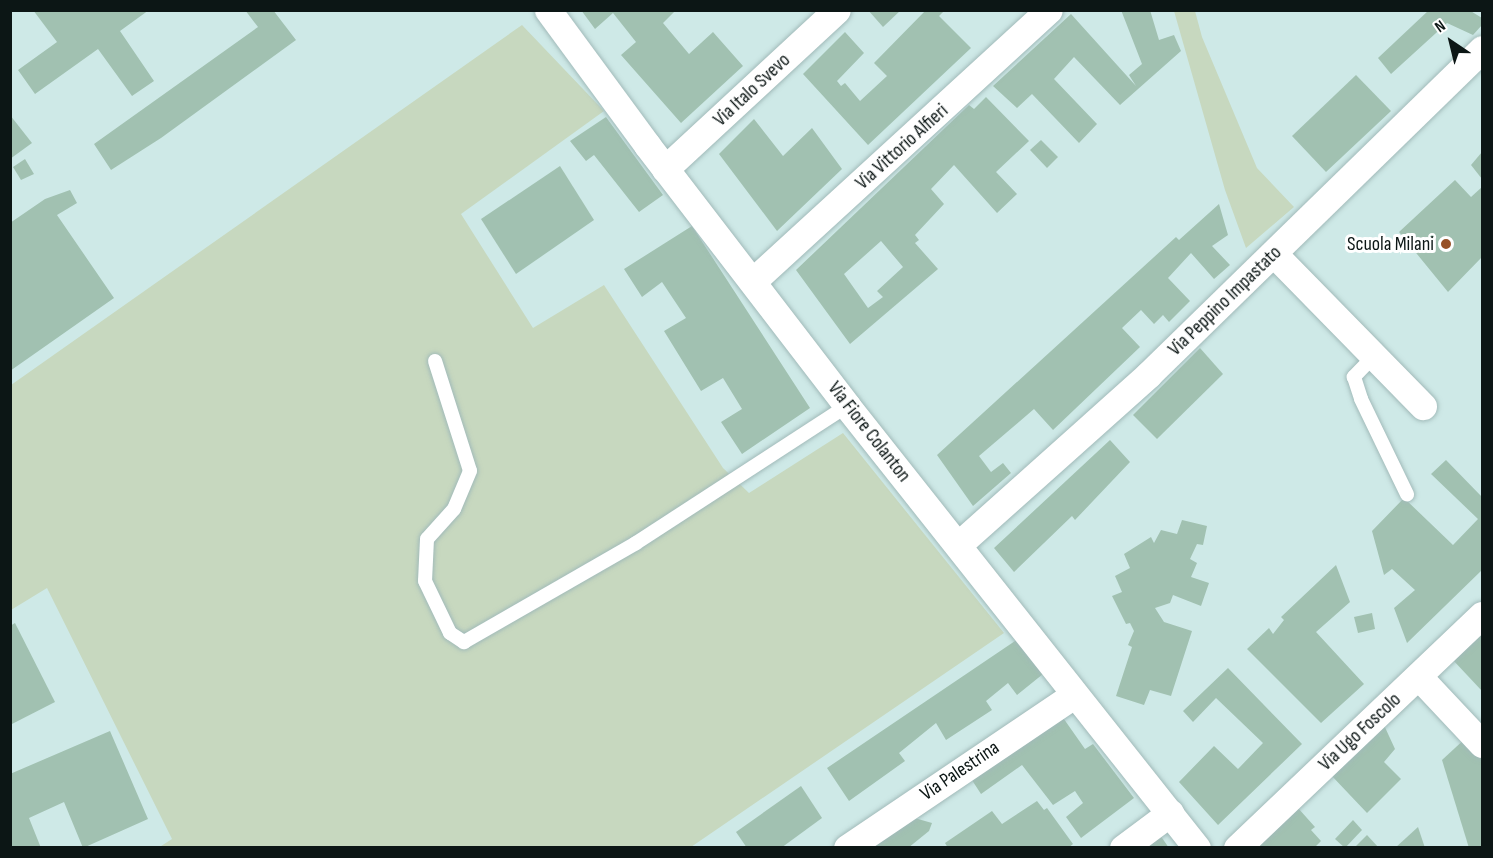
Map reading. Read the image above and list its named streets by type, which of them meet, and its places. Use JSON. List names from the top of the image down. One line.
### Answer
{"streets":{"street":["Via Italo Svevo","Via Vittorio Alfieri","Via Peppino Impastato","Via Fiore Colanton","Via Ugo Foscolo","Via Palestrina"]},"crossings":[["Via Italo Svevo","Via Fiore Colanton"],["Via Vittorio Alfieri","Via Fiore Colanton"],["Via Peppino Impastato","Via Fiore Colanton"],["Via Fiore Colanton","Via Palestrina"]],"places":["Scuola Milani"],"north":"top left"}
